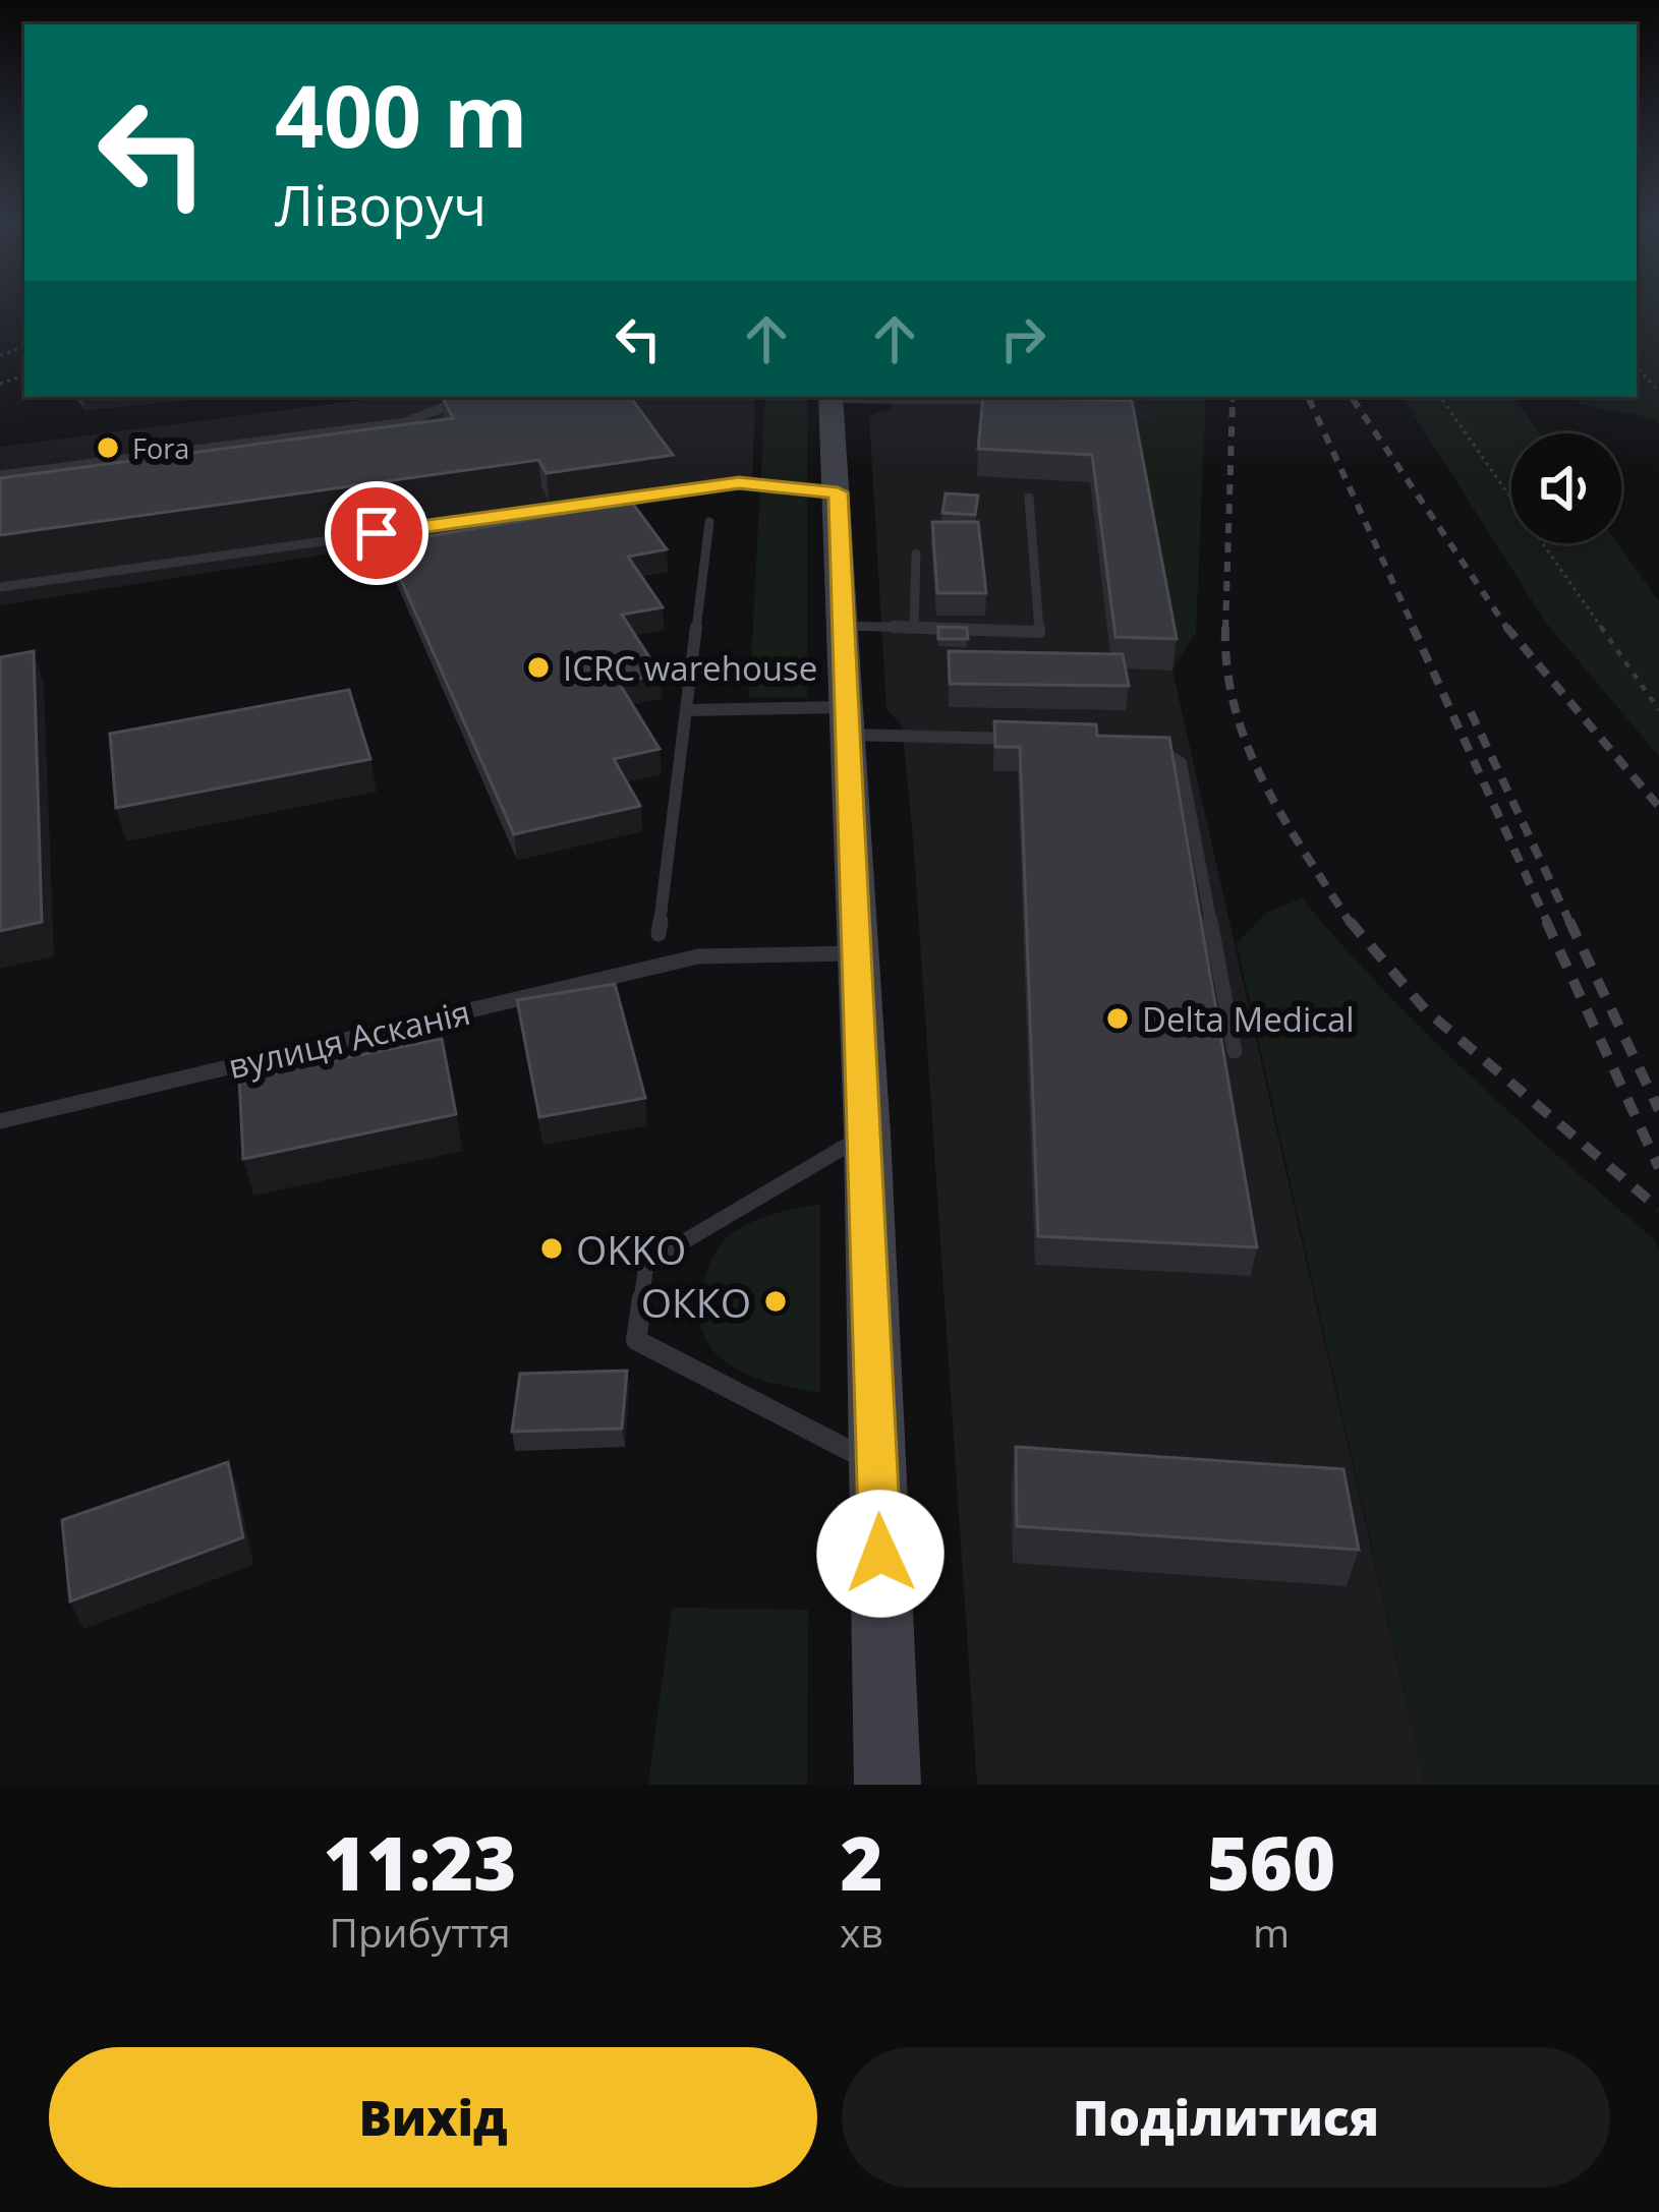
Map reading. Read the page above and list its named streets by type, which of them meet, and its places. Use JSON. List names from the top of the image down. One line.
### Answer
{"streets":{"lane":["вулиця Асканія"]},"places":["Fora","ICRC warehouse","Delta Medical","OKKO","ОККО"],"page":{"turn":["400 m","Ліворуч"],"eta":["11:23","Прибуття","2","хв","560","m"],"buttons":["Вихід","Поділитися"]}}
